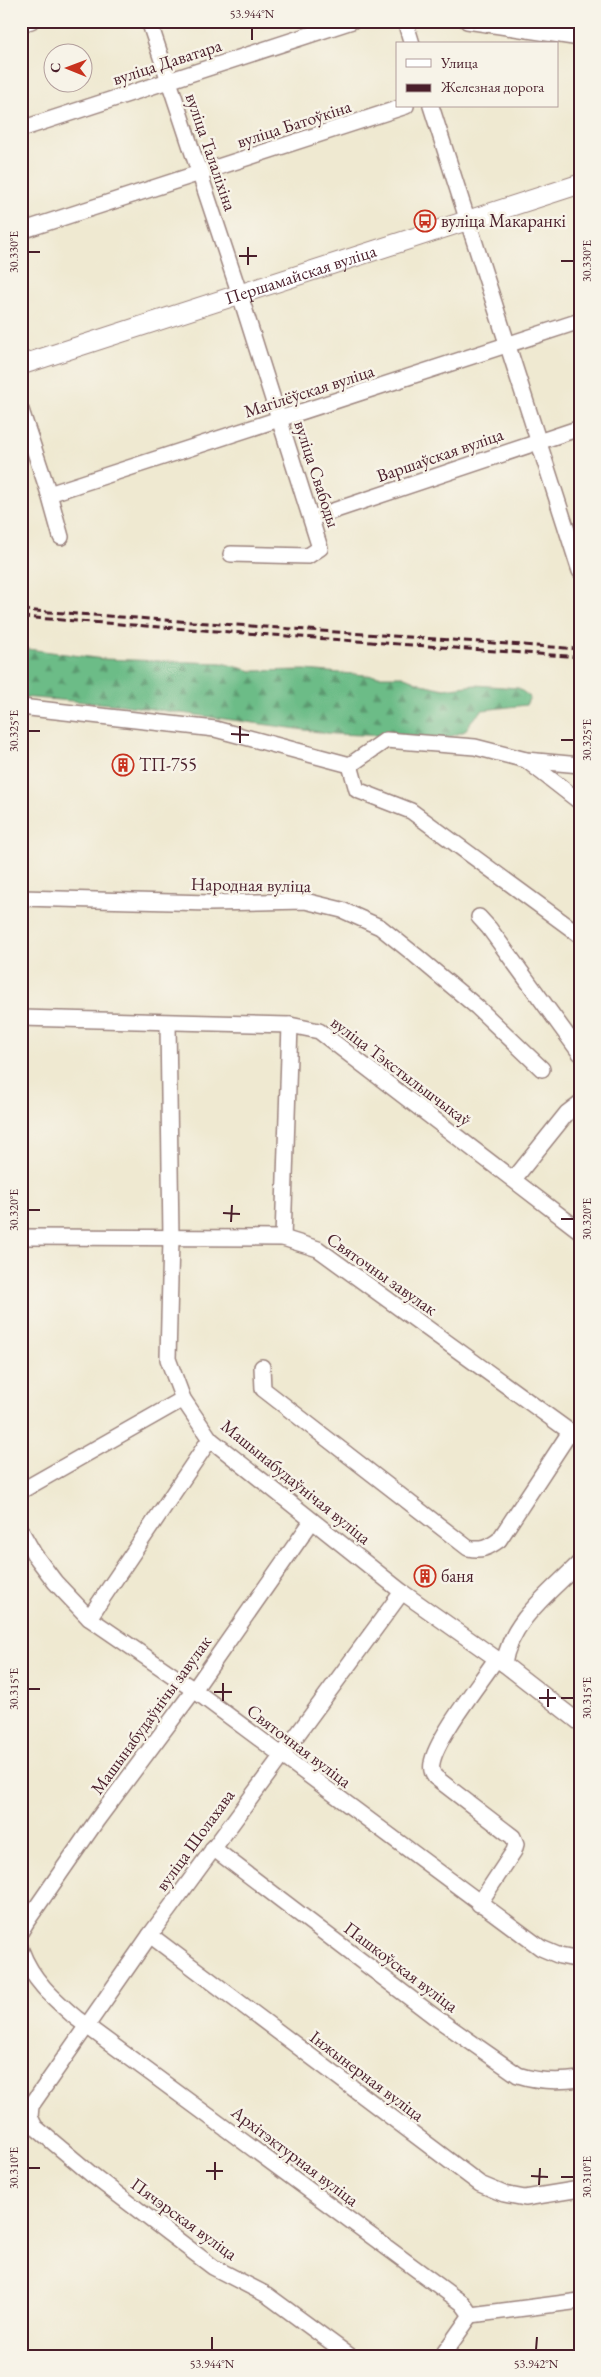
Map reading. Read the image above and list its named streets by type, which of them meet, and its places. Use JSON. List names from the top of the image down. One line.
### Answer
{"streets":{"main road":["Першамайская вуліца"],"street":["вуліца Даватара","вуліца Батоўкіна","вуліца Талаліхіна","Магілёўская вуліца","Варшаўская вуліца","вуліца Свабоды","Народная вуліца","вуліца Тэкстыльшчыкаў","Святочны завулак","Машынабудаўнічая вуліца","Машынабудаўнічы завулак","Святочная вуліца","вуліца Шолахава","Пашкоўская вуліца","Інжынерная вуліца","Архітэктурная вуліца","Пячэрская вуліца"]},"crossings":[["вуліца Даватара","вуліца Талаліхіна"],["вуліца Батоўкіна","вуліца Талаліхіна"],["вуліца Талаліхіна","Першамайская вуліца"],["вуліца Талаліхіна","вуліца Свабоды"],["Першамайская вуліца","вуліца Свабоды"],["Магілёўская вуліца","вуліца Свабоды"],["Варшаўская вуліца","вуліца Свабоды"],["вуліца Тэкстыльшчыкаў","Машынабудаўнічая вуліца"],["Святочны завулак","Машынабудаўнічая вуліца"],["Машынабудаўнічая вуліца","Машынабудаўнічы завулак"],["Машынабудаўнічая вуліца","вуліца Шолахава"],["Машынабудаўнічы завулак","Святочная вуліца"],["Святочная вуліца","вуліца Шолахава"],["вуліца Шолахава","Пашкоўская вуліца"],["вуліца Шолахава","Інжынерная вуліца"],["вуліца Шолахава","Архітэктурная вуліца"],["вуліца Шолахава","Пячэрская вуліца"]],"places":{"bus stop":["вуліца Макаранкі"],"building":["ТП-755","баня"]},"legend":["Улица","Железная дорога"],"north":"left","coordinates":["53.944°N","30.330°E","30.325°E","30.320°E","30.315°E","30.310°E","53.942°N"]}
